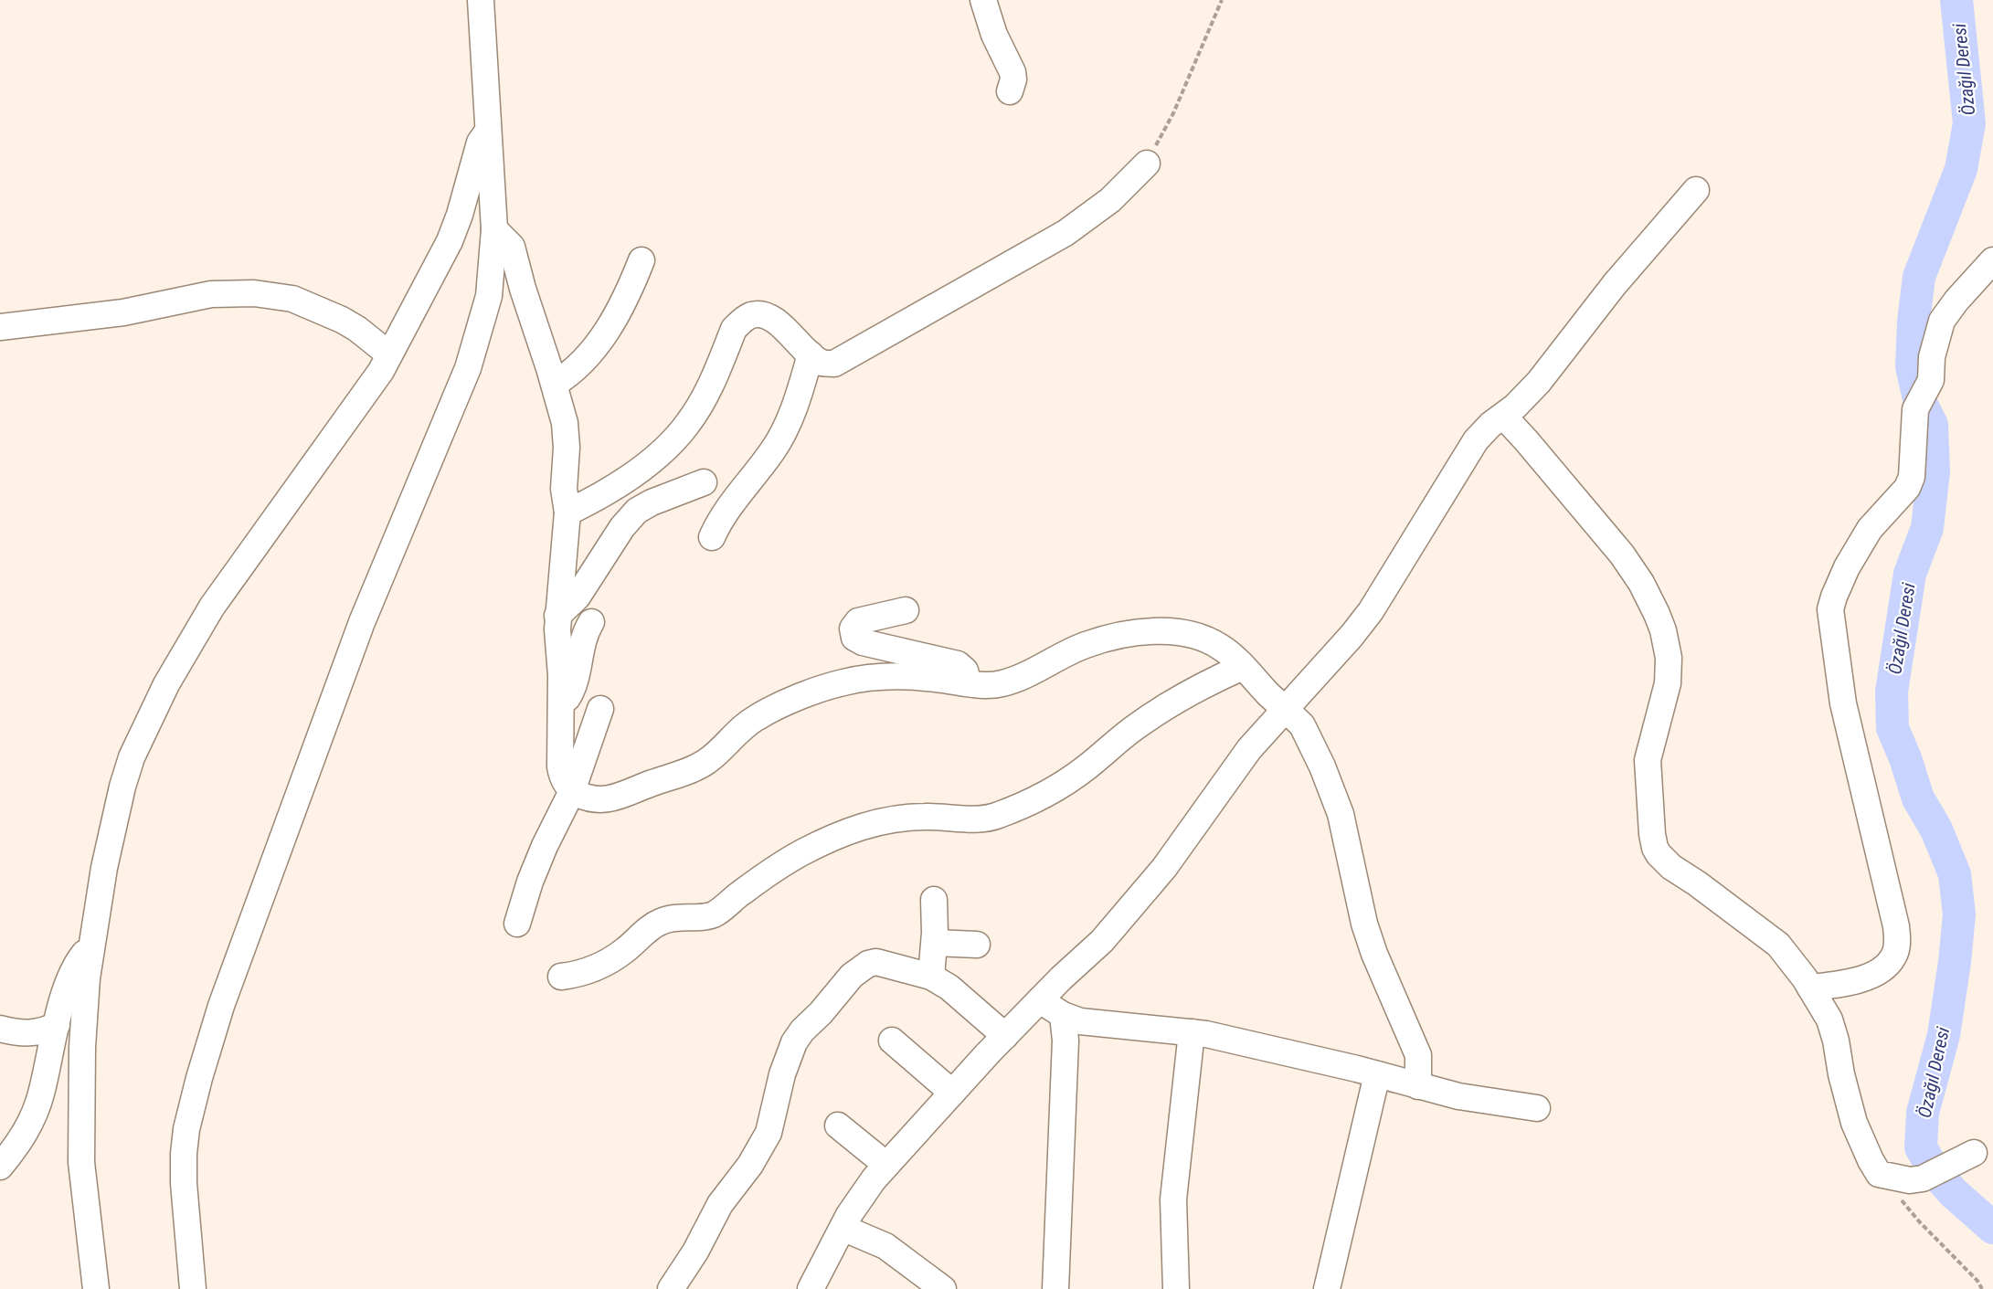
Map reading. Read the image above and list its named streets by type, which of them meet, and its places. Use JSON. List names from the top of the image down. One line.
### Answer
{"water":["Özağıl Deresi"]}
